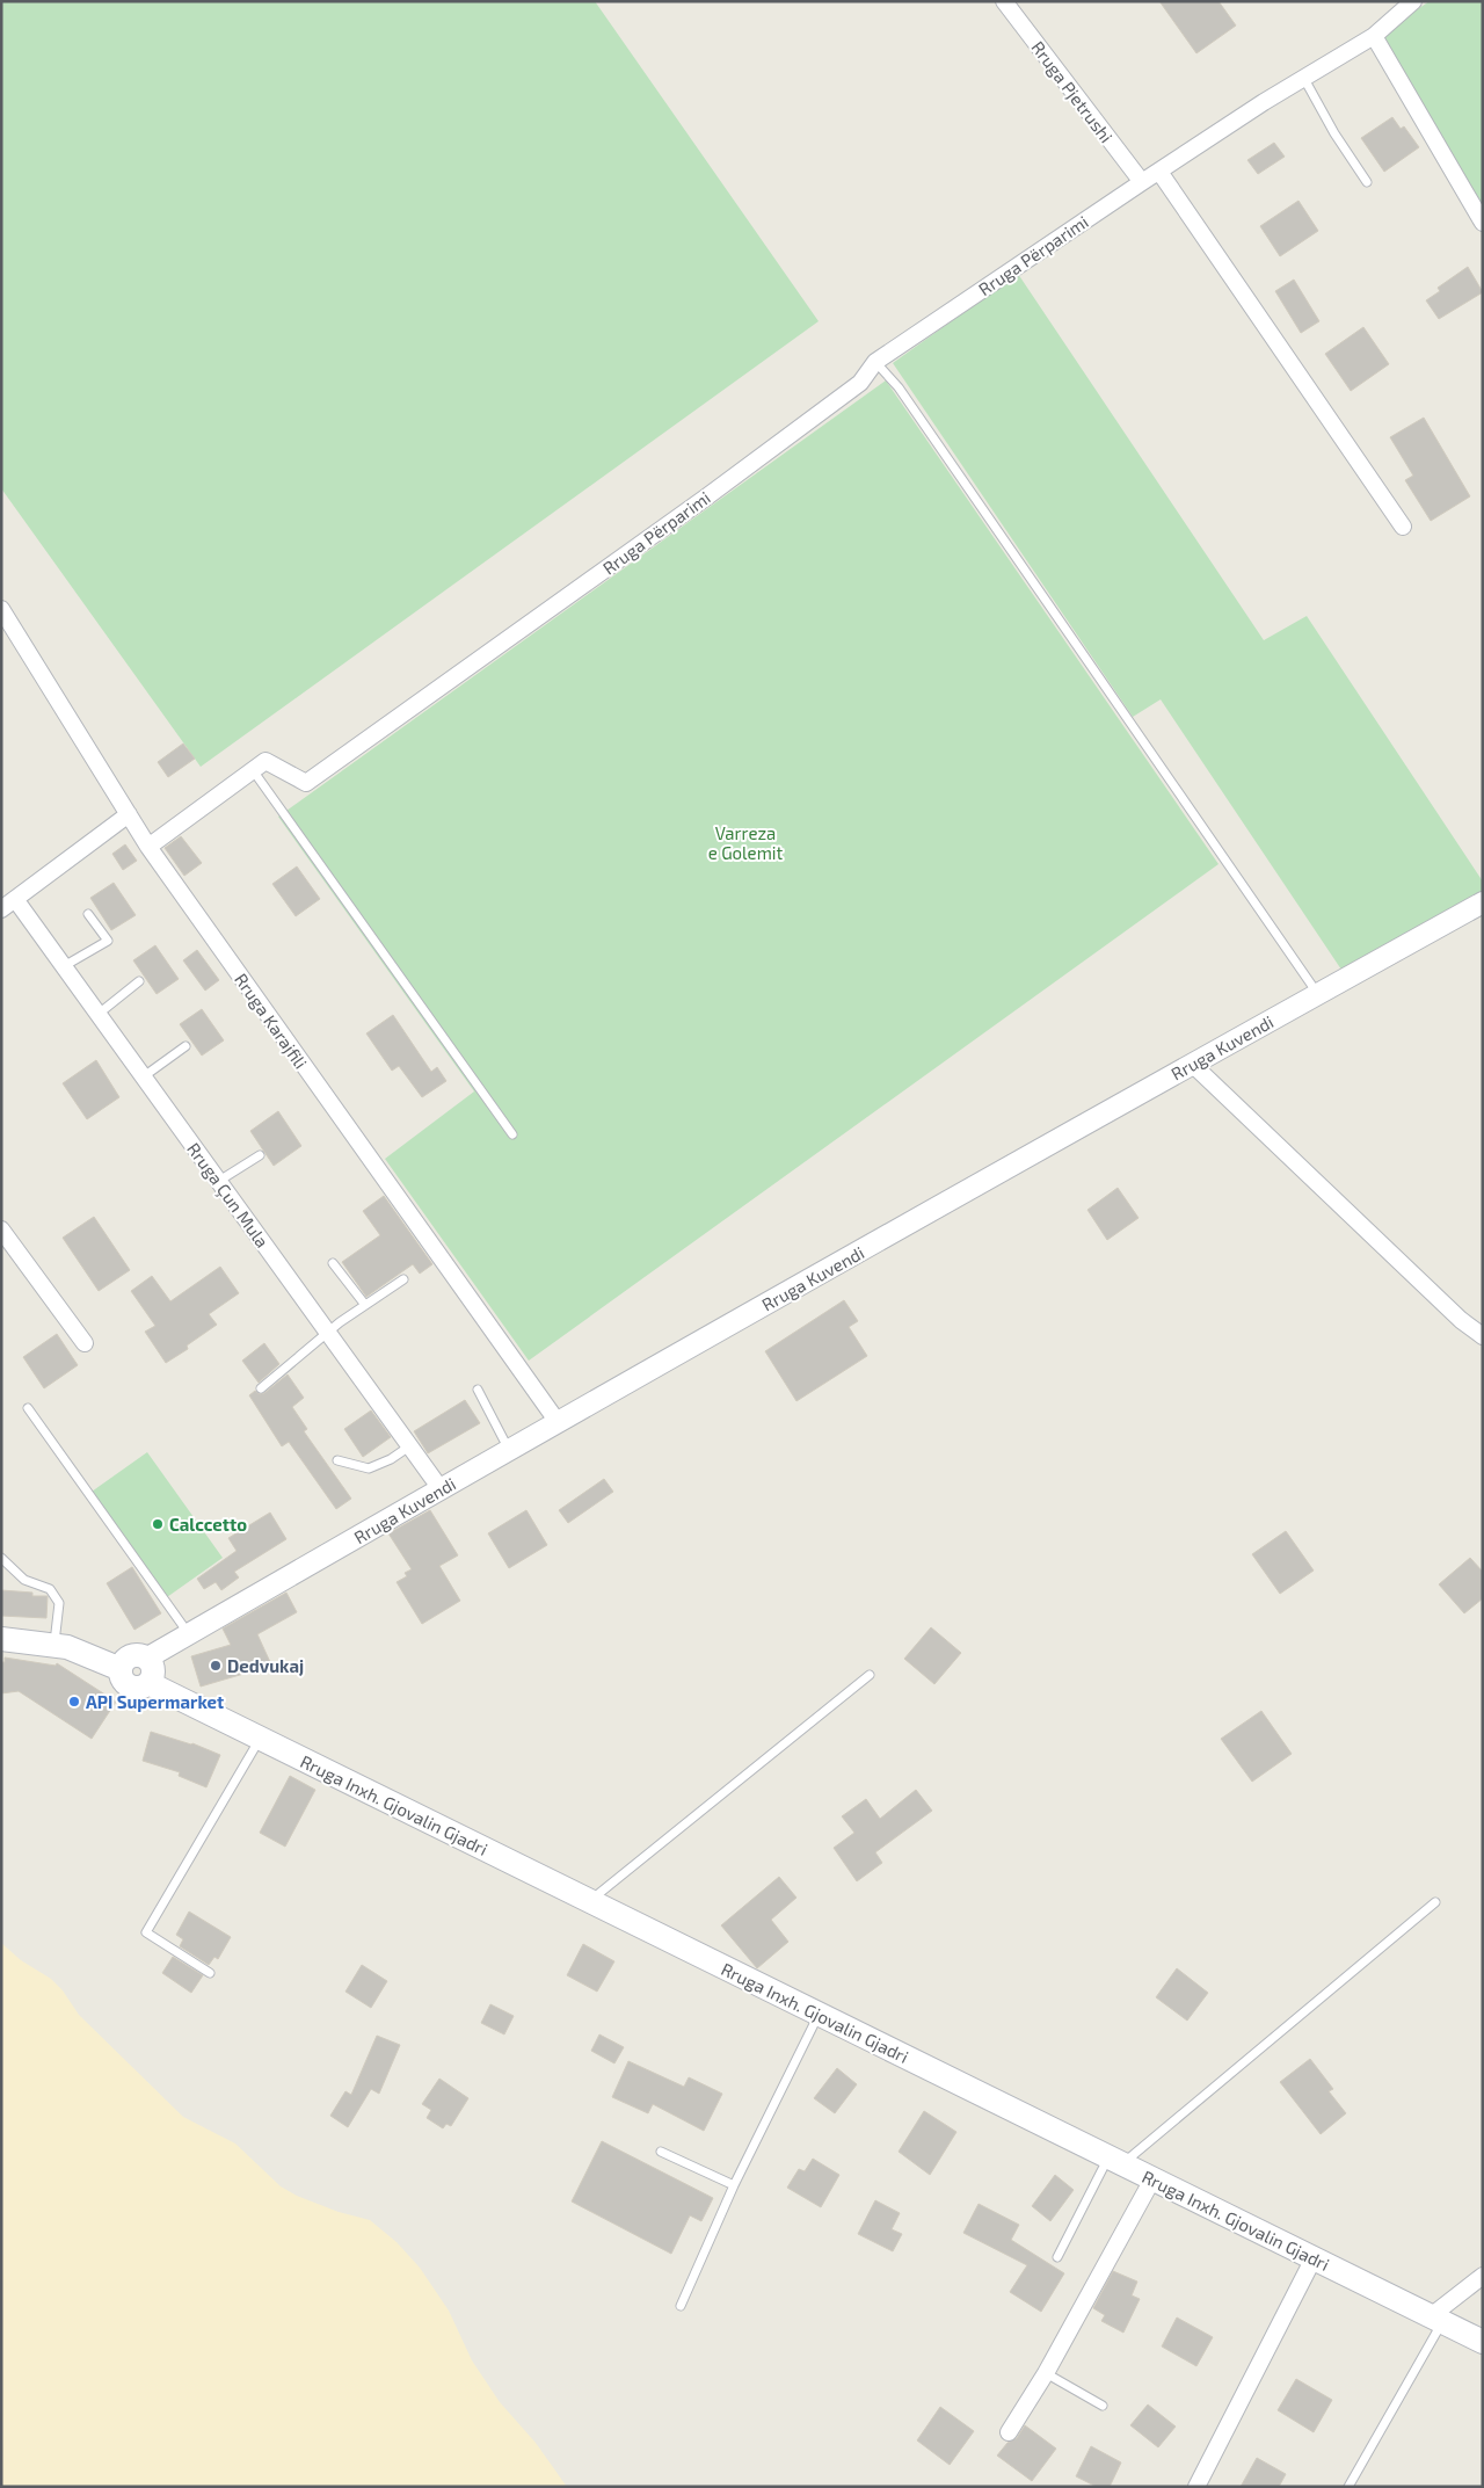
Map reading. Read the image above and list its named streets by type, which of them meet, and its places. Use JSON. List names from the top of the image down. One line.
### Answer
{"streets":{"main road":["Rruga Inxh. Gjovalin Gjadri"],"street":["Rruga Pjetrushi","Rruga Përparimi","Rruga Karajfili","Rruga Kuvendi","Rruga Çun Mula"]},"crossings":[["Rruga Pjetrushi","Rruga Përparimi"],["Rruga Përparimi","Rruga Karajfili"],["Rruga Karajfili","Rruga Kuvendi"],["Rruga Kuvendi","Rruga Çun Mula"],["Rruga Kuvendi","Rruga Inxh. Gjovalin Gjadri"]],"parks":["Varreza e Golemit"],"places":["Calccetto","Dedvukaj","API Supermarket"]}
